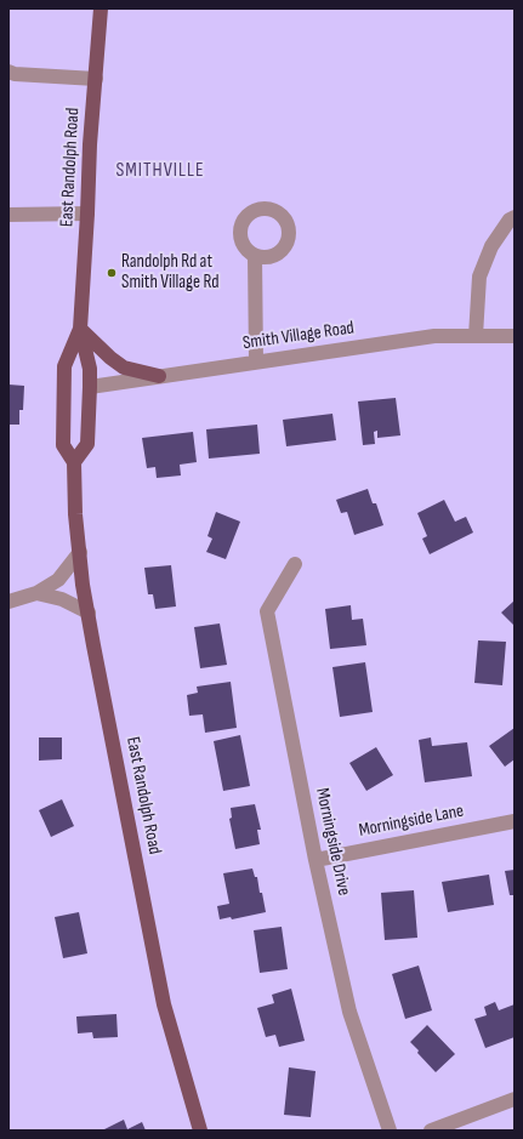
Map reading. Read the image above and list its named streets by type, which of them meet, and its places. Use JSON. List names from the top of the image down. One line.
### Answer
{"streets":{"main road":["East Randolph Road"],"street":["Smith Village Road","Morningside Lane","Morningside Drive"]},"crossings":[["East Randolph Road","Smith Village Road"],["Morningside Lane","Morningside Drive"]],"districts":["SMITHVILLE"],"places":["Randolph Rd at Smith Village Rd"]}
